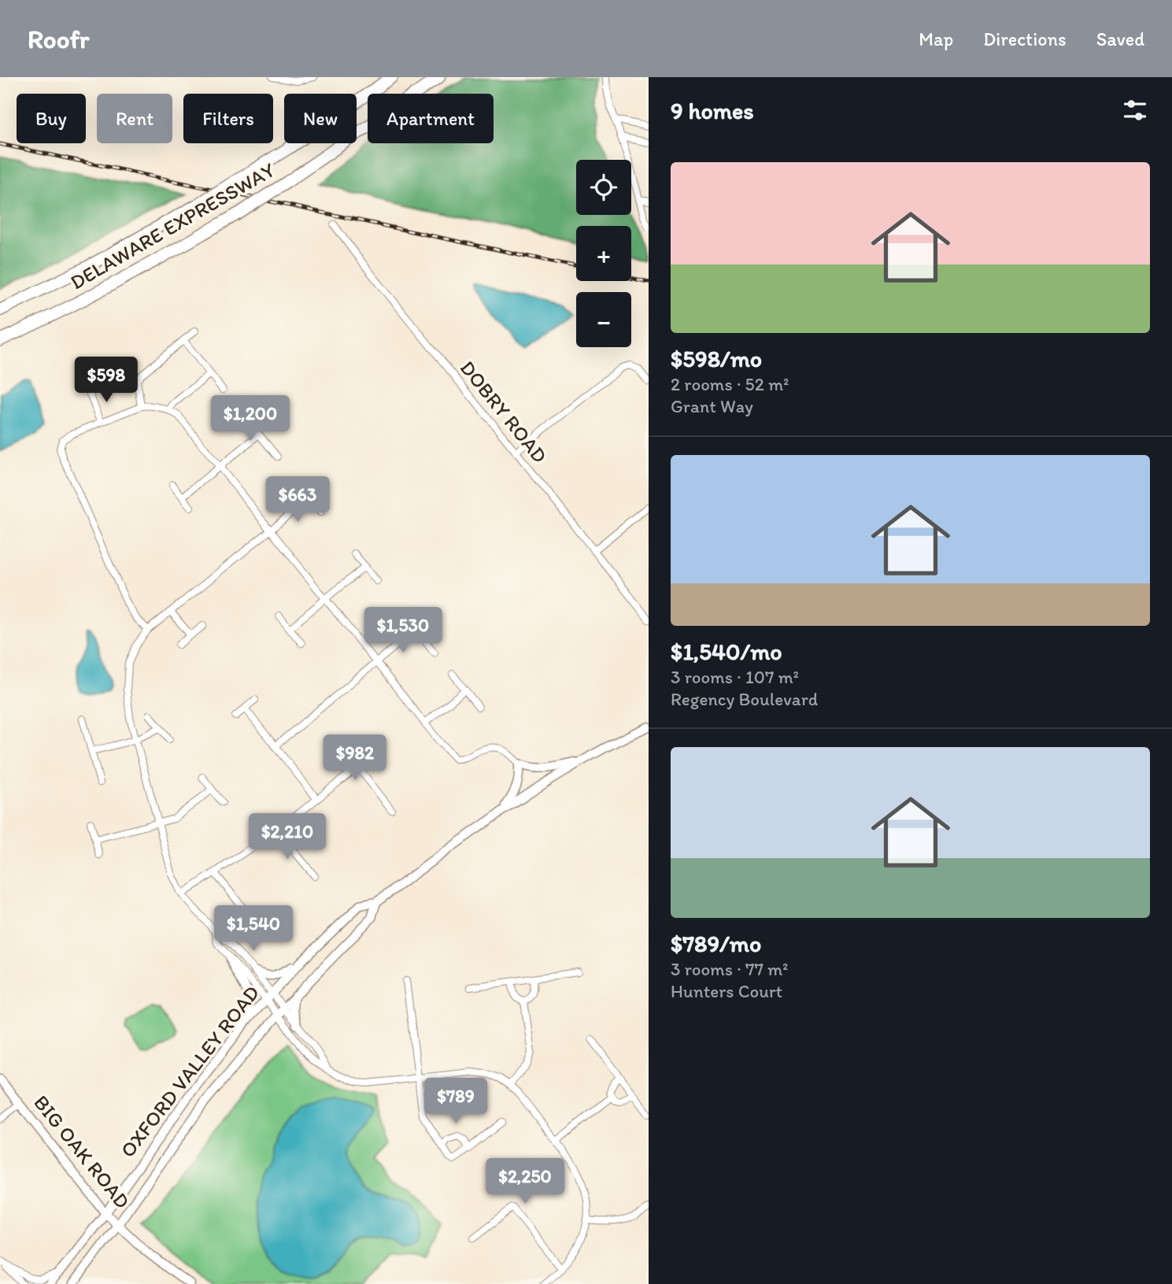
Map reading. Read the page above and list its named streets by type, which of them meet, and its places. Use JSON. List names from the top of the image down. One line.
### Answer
{"streets":{"highway":["DELAWARE EXPRESSWAY"],"main road":["OXFORD VALLEY ROAD","BIG OAK ROAD"],"street":["DOBRY ROAD"]},"crossings":[["OXFORD VALLEY ROAD","BIG OAK ROAD"]],"page":{"header":"Roofr","nav":["Map","Directions","Saved"],"heading":"9 homes","chip":["Buy","Rent","Filters","New","Apartment"],"list":[{"name":"$598/mo","note":"2 rooms · 52 m² · Grant Way"},{"name":"$1,540/mo","note":"3 rooms · 107 m² · Regency Boulevard"},{"name":"$789/mo","note":"3 rooms · 77 m² · Hunters Court"}],"map_buttons":["+","−"],"price":["$598","$1,200","$663","$1,530","$982","$2,210","$1,540","$789","$2,250"]}}
